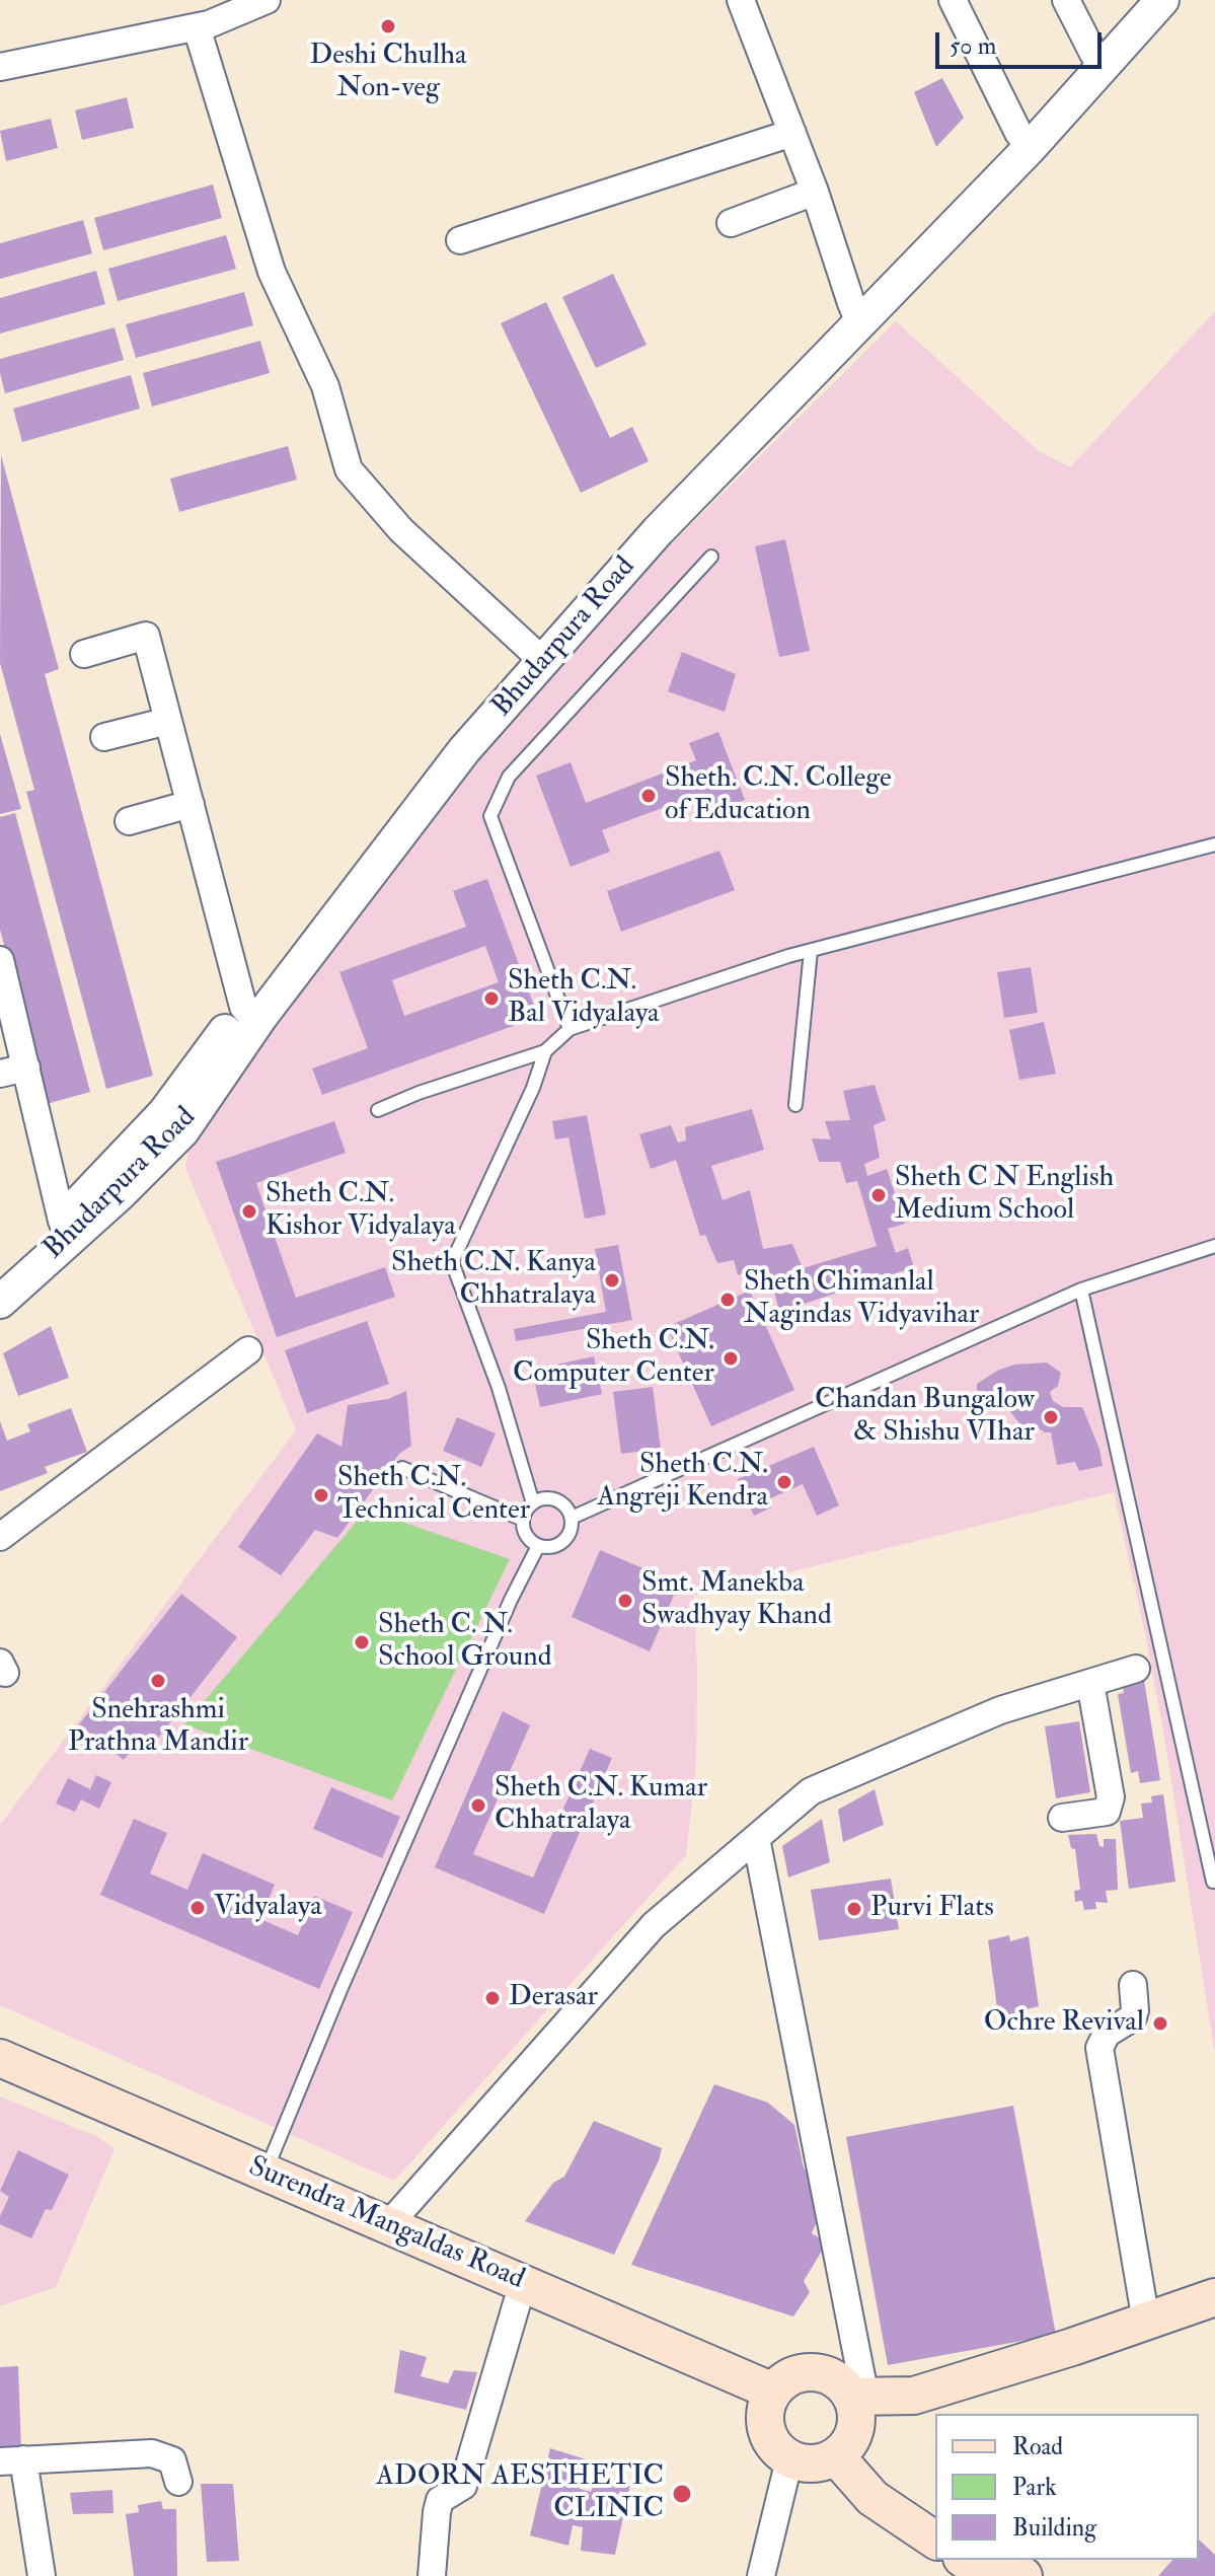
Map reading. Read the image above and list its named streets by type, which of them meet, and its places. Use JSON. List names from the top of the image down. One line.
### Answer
{"streets":{"main road":["Surendra Mangaldas Road"],"street":["Bhudarpura Road"]},"places":["Deshi Chulha Non-veg","Sheth. C.N. College of Education","Sheth C.N. Bal Vidyalaya","Sheth C N English Medium School","Sheth C.N. Kishor Vidyalaya","Sheth C.N. Kanya Chhatralaya","Sheth Chimanlal Nagindas Vidyavihar","Sheth C.N. Computer Center","Chandan Bungalow & Shishu VIhar","Sheth C.N. Angreji Kendra","Sheth C.N. Technical Center","Smt. Manekba Swadhyay Khand","Sheth C. N. School Ground","Snehrashmi Prathna Mandir","Sheth C.N. Kumar Chhatralaya","Vidyalaya","Purvi Flats","Derasar","Ochre Revival","ADORN AESTHETIC CLINIC"],"legend":["Road","Park","Building"],"scale_bar":"50 m"}
